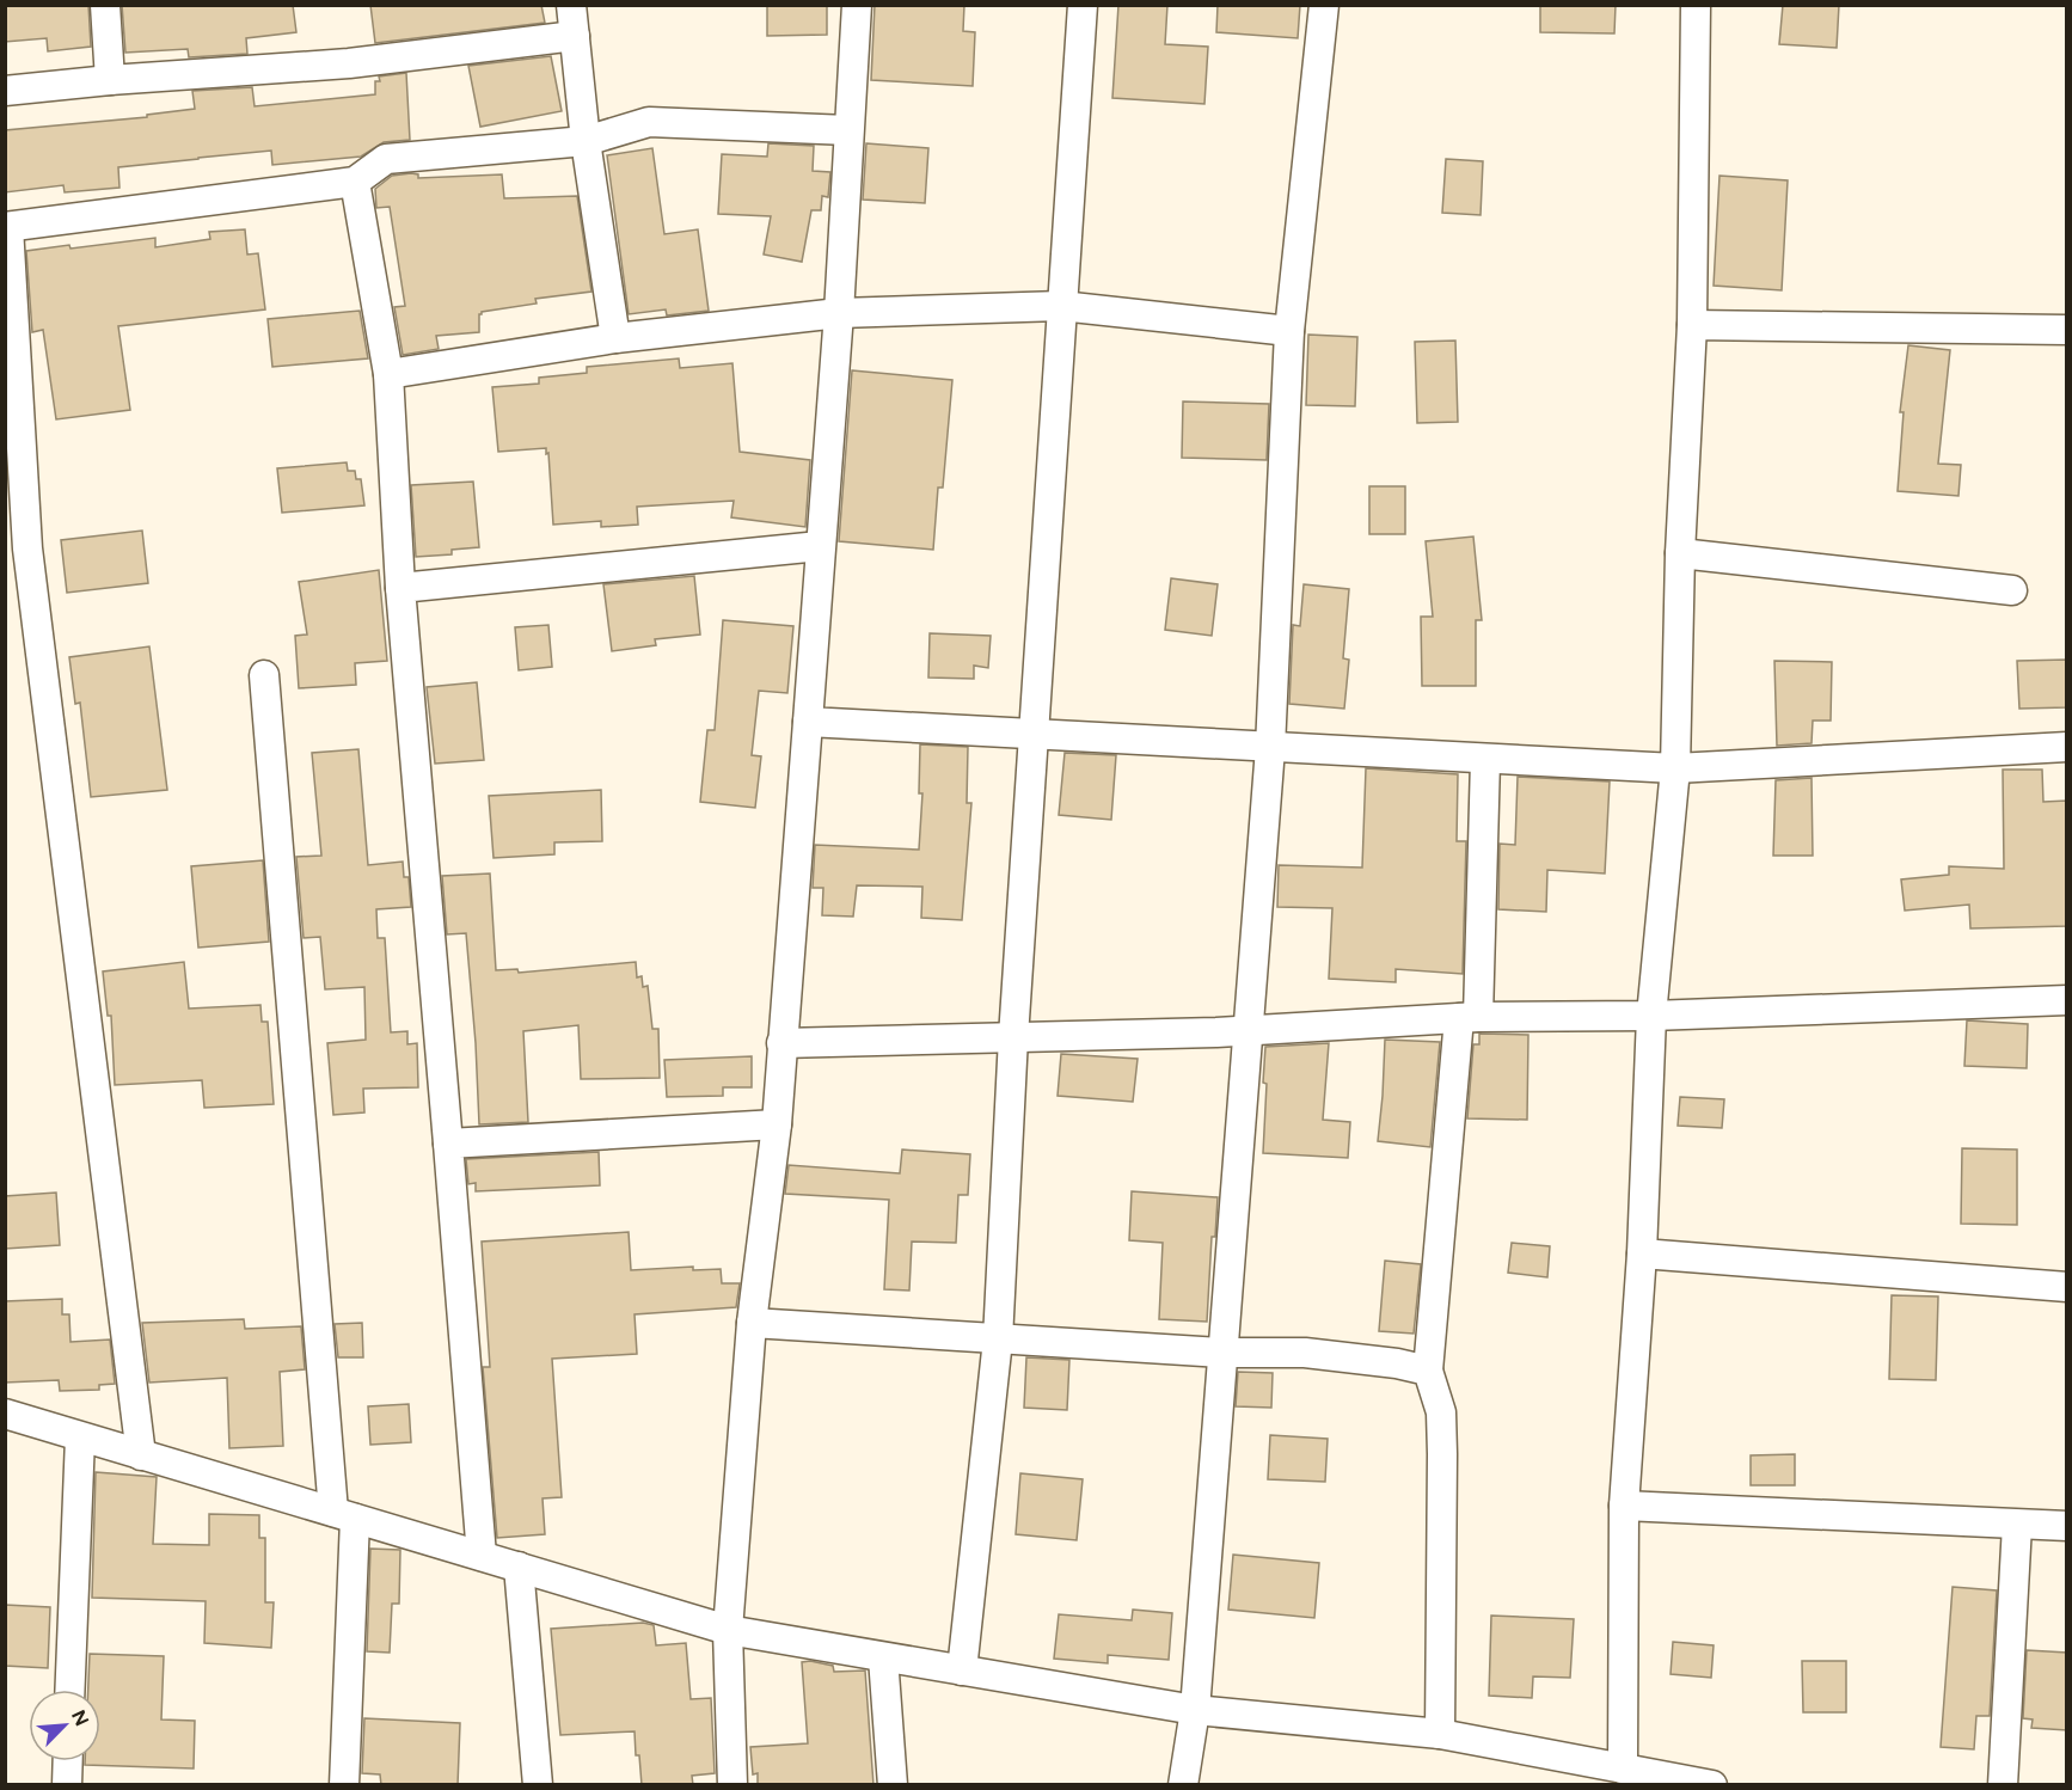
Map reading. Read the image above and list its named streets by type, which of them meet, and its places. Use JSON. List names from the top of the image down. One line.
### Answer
{"north":"top right"}
